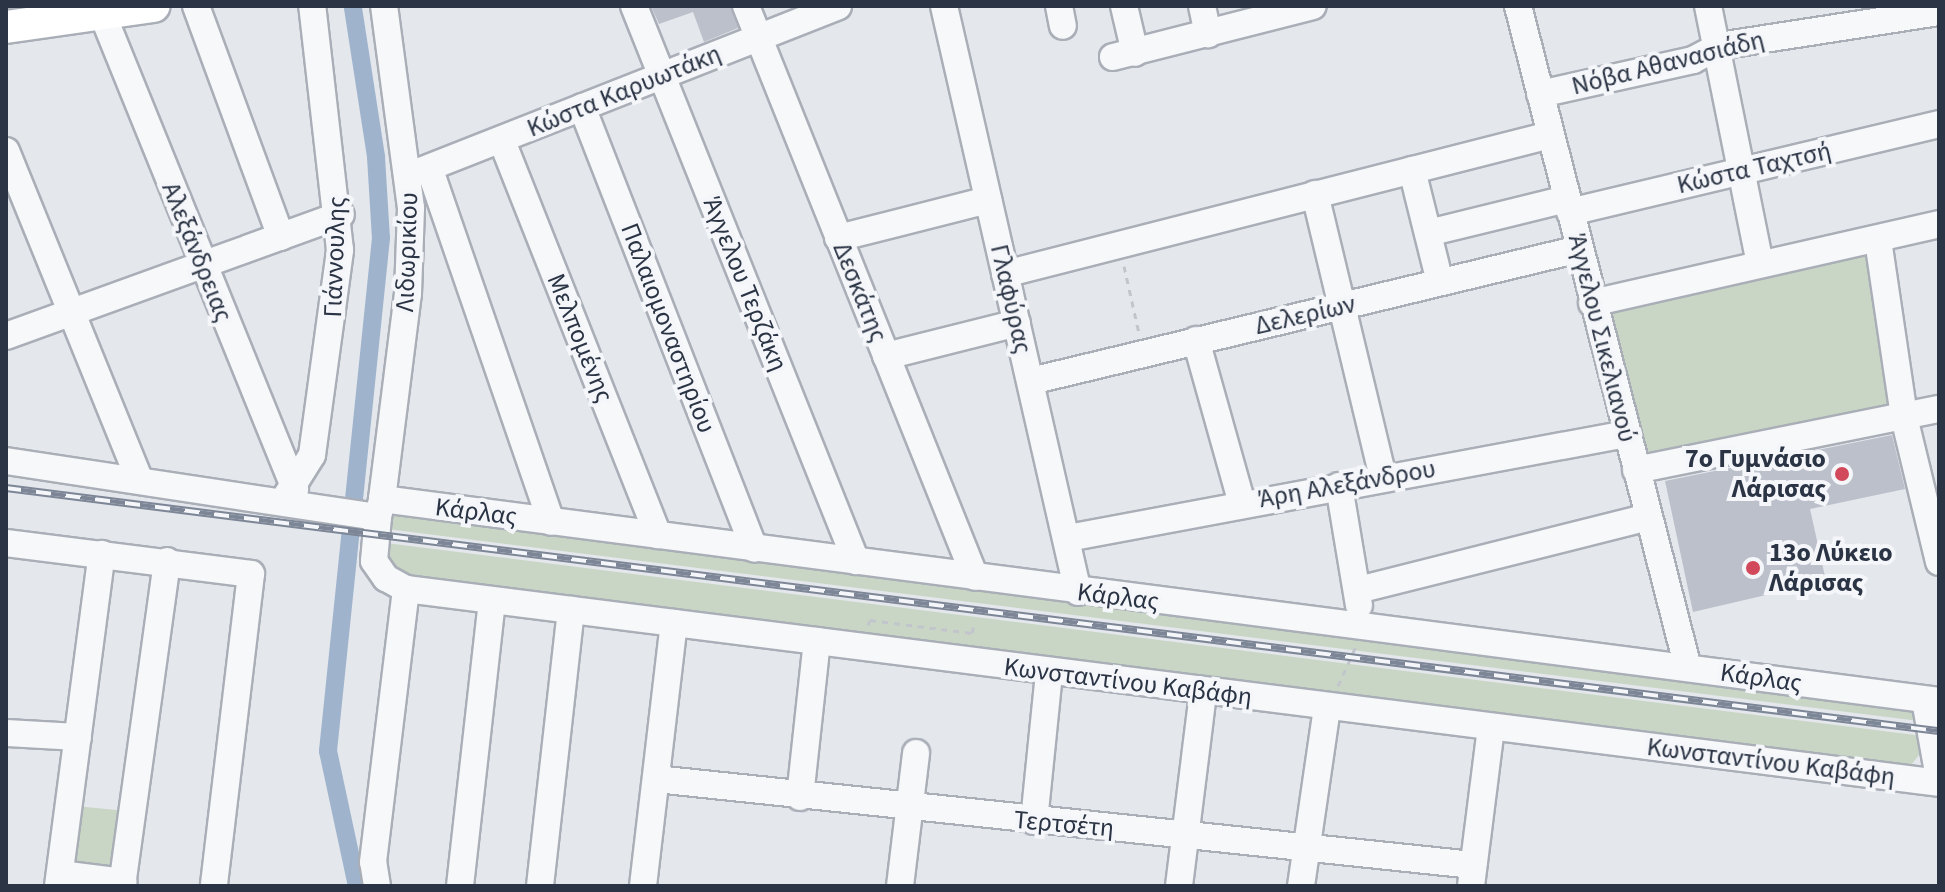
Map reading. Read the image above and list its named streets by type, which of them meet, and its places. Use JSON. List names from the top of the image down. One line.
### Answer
{"streets":{"street":["Νόβα Αθανασιάδη","Κώστα Καρυωτάκη","Κώστα Ταχτσή","Αλεξάνδρειας","Λιδωρικίου","Γιάννουλης","Άγγελου Τερζάκη","Δεσκάτης","Γλαφύρας","Δελερίων","Παλαιομοναστηρίου","Μελπομένης","Άγγελου Σικελιανού","Άρη Αλεξάνδρου","Κάρλας","Κωνσταντίνου Καβάφη","Τερτσέτη"]},"crossings":[["Νόβα Αθανασιάδη","Άγγελου Σικελιανού"],["Κώστα Καρυωτάκη","Λιδωρικίου"],["Κώστα Καρυωτάκη","Άγγελου Τερζάκη"],["Κώστα Καρυωτάκη","Δεσκάτης"],["Κώστα Καρυωτάκη","Παλαιομοναστηρίου"],["Κώστα Καρυωτάκη","Μελπομένης"],["Κώστα Ταχτσή","Άγγελου Σικελιανού"],["Αλεξάνδρειας","Γιάννουλης"],["Αλεξάνδρειας","Κάρλας"],["Λιδωρικίου","Κάρλας"],["Γιάννουλης","Κάρλας"],["Άγγελου Τερζάκη","Κάρλας"],["Δεσκάτης","Κάρλας"],["Γλαφύρας","Δελερίων"],["Γλαφύρας","Άρη Αλεξάνδρου"],["Γλαφύρας","Κάρλας"],["Δελερίων","Άγγελου Σικελιανού"],["Παλαιομοναστηρίου","Κάρλας"],["Μελπομένης","Κάρλας"],["Άγγελου Σικελιανού","Άρη Αλεξάνδρου"],["Άγγελου Σικελιανού","Κάρλας"]],"places":["7ο Γυμνάσιο Λάρισας","13ο Λύκειο Λάρισας"]}
